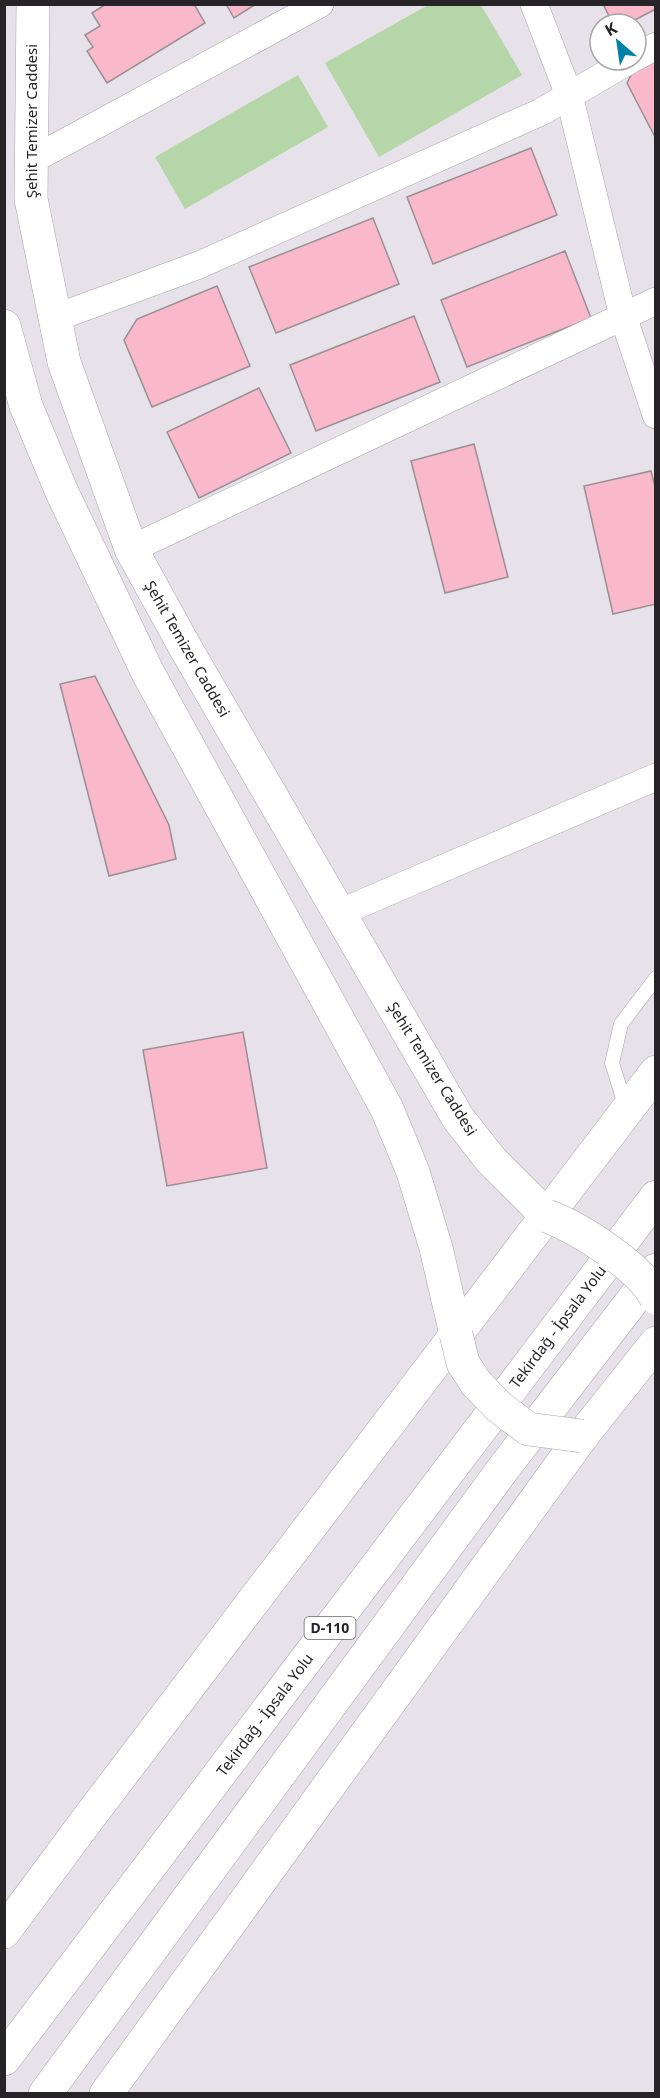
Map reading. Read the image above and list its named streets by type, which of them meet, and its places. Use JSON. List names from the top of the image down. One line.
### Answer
{"streets":{"main road":["Şehit Temizer Caddesi","Tekirdağ - İpsala Yolu","D-110"]},"north":"top left"}
